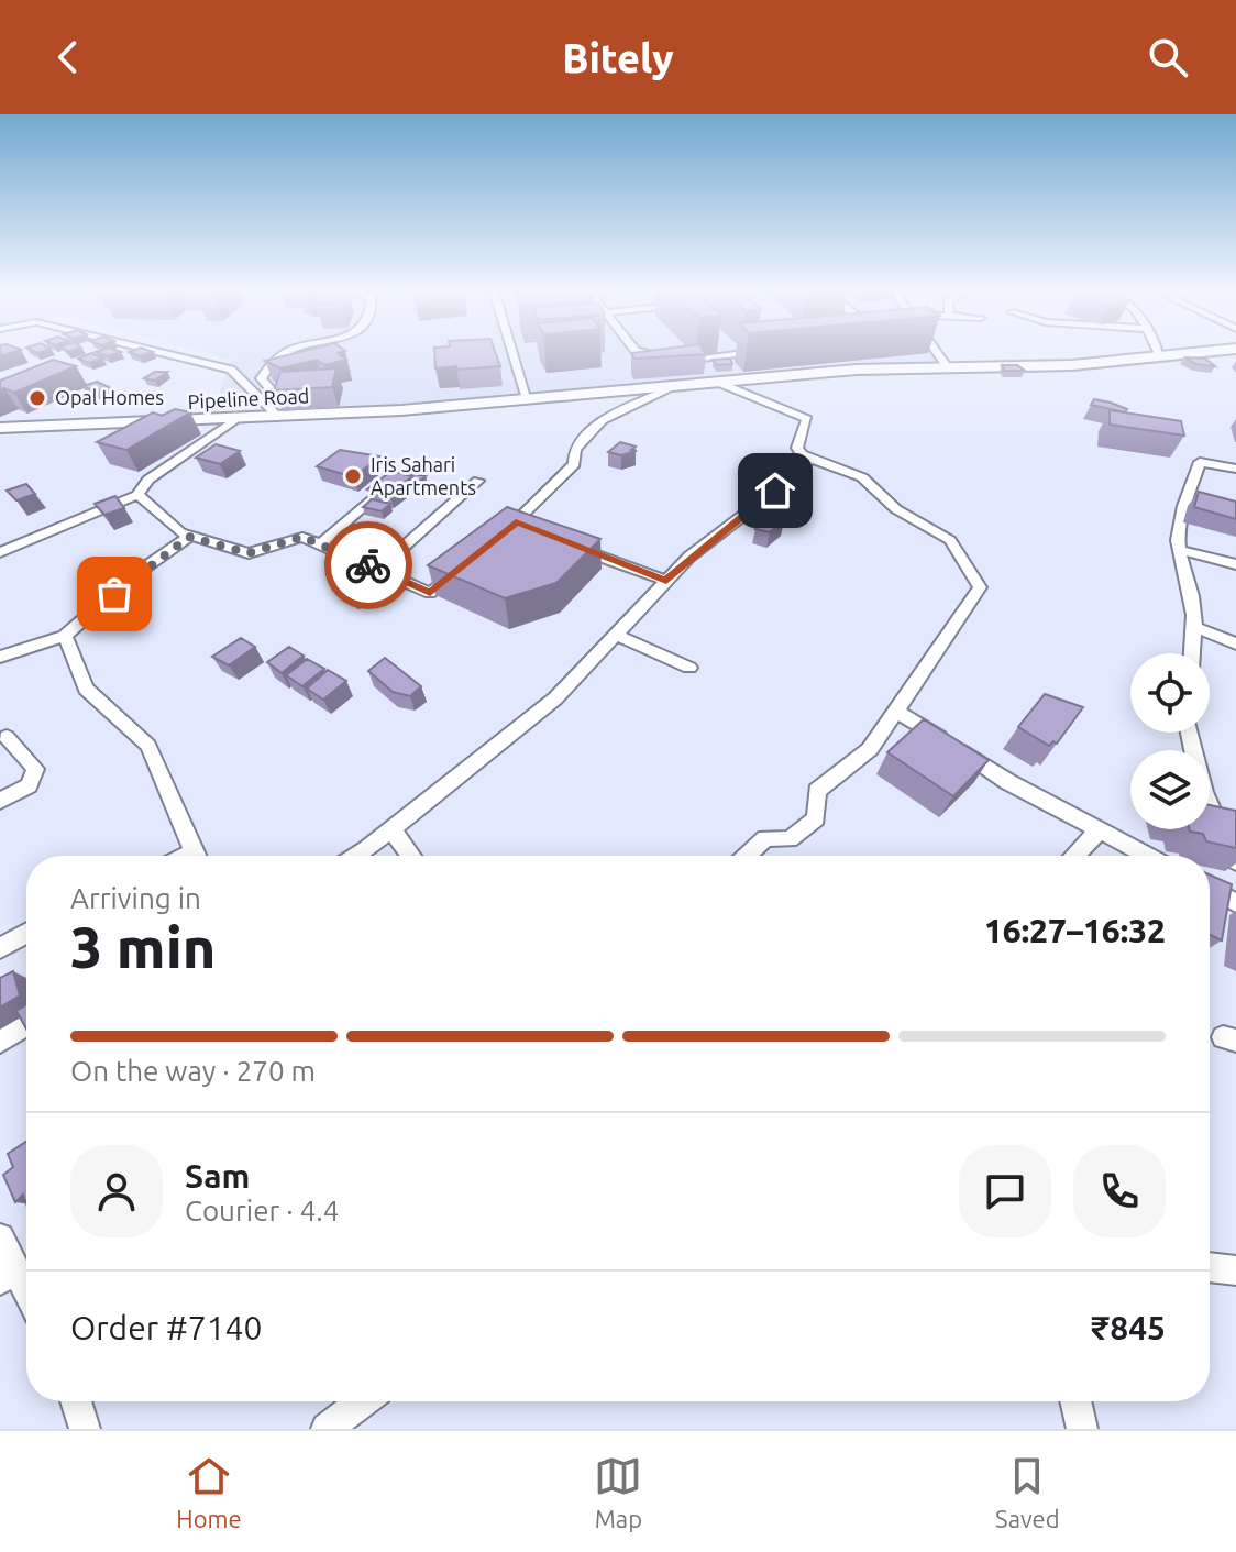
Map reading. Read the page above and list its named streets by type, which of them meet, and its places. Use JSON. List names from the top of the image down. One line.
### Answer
{"streets":{"street":["Pipeline Road"]},"places":["Opal Homes","Iris Sahari Apartments"],"page":{"header":"Bitely","heading":["3 min","Arriving in","16:27–16:32"],"panel":["Sam","Courier · 4.4","Order #7140","₹845"],"bar":"On the way · 270 m","tabs":["Home","Map","Saved"]}}
